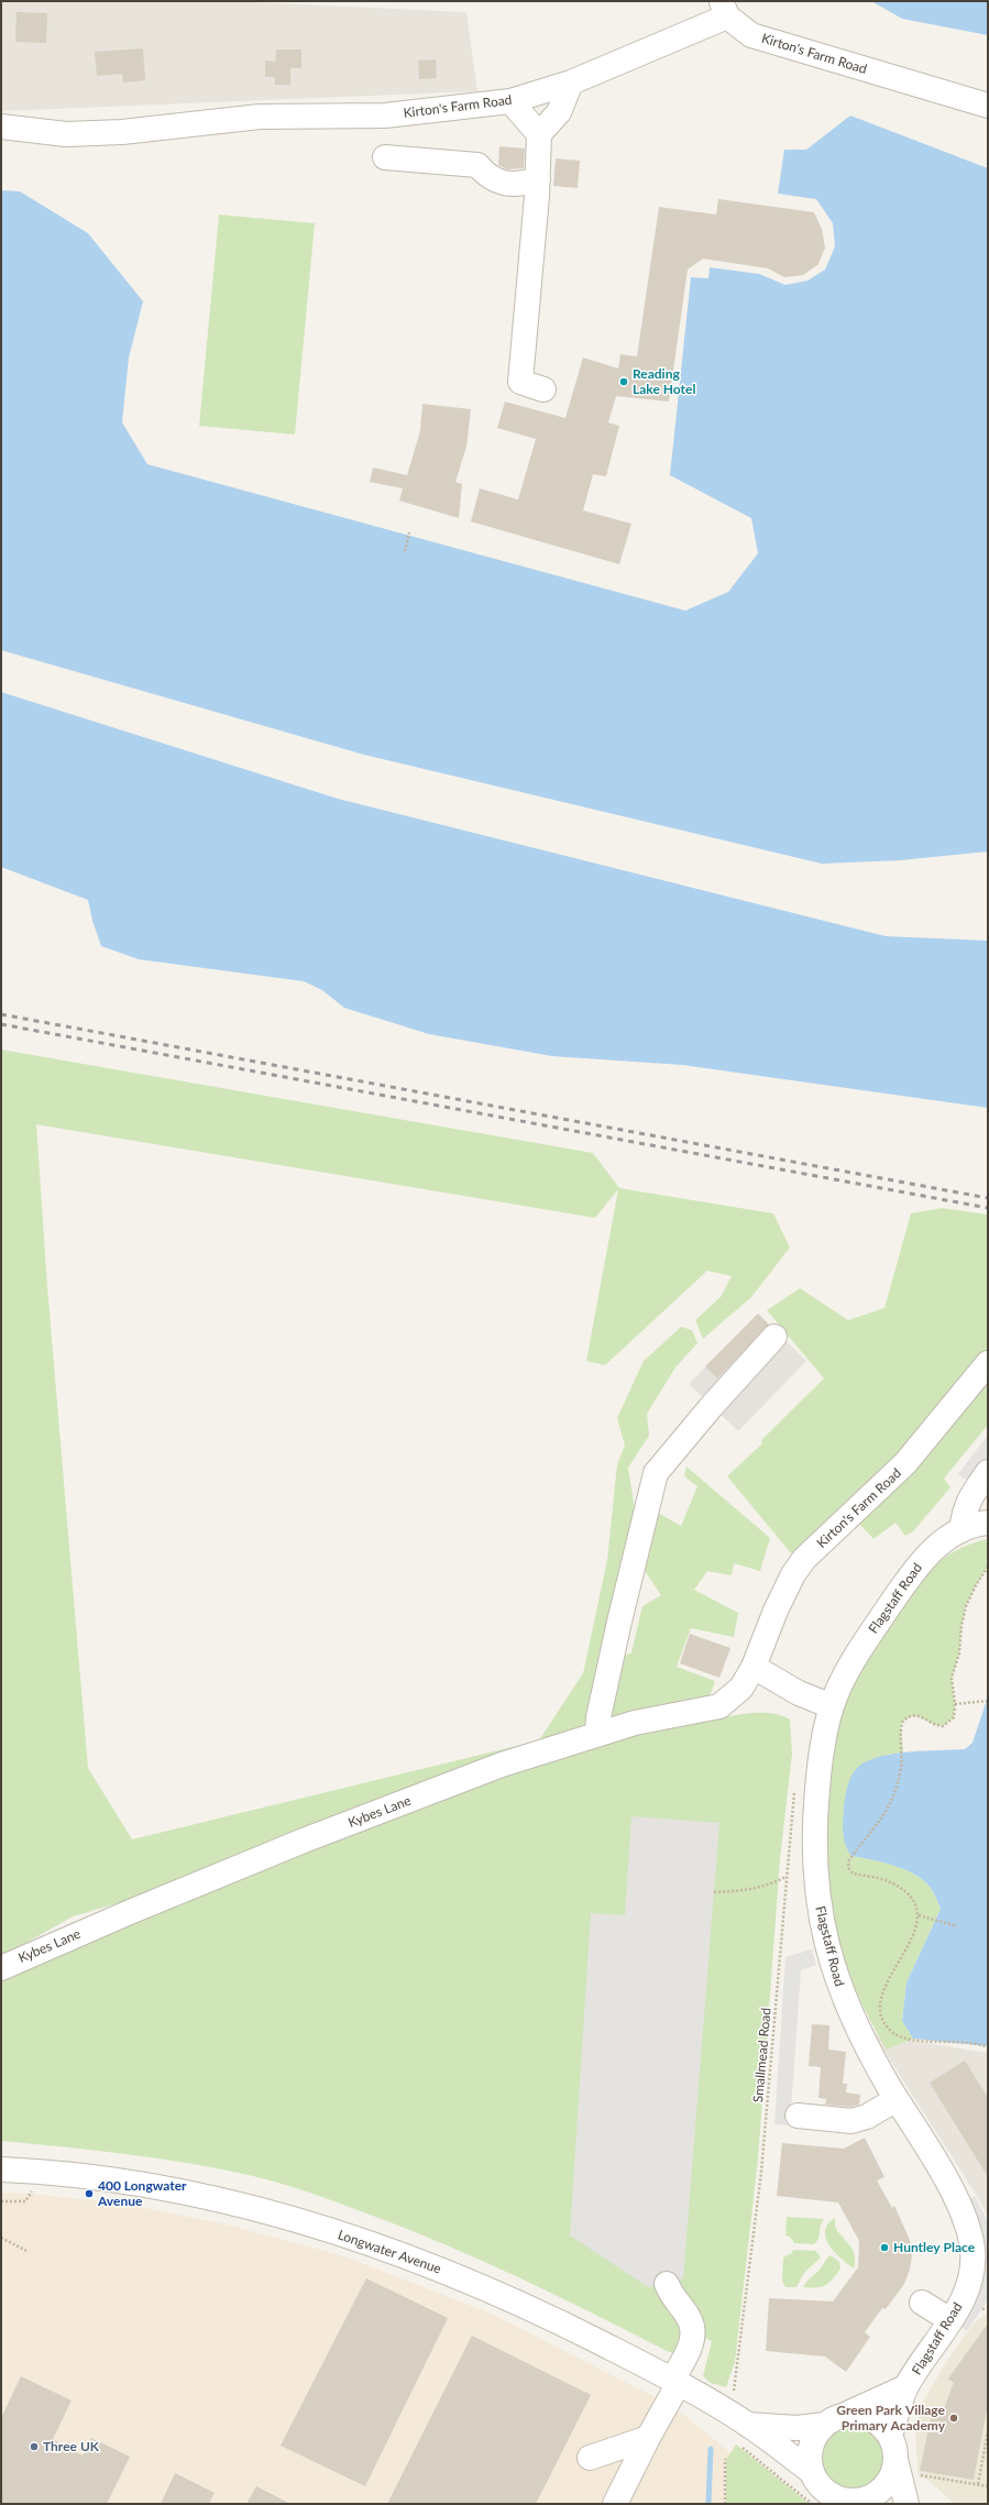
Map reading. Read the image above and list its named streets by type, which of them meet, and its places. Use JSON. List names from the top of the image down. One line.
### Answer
{"streets":{"street":["Kirton's Farm Road","Flagstaff Road","Kybes Lane","Longwater Avenue"],"path":["Smallmead Road"]},"crossings":[["Kirton's Farm Road","Kybes Lane"],["Flagstaff Road","Longwater Avenue"],["Smallmead Road","Longwater Avenue"]],"places":["Reading Lake Hotel","400 Longwater Avenue","Huntley Place","Green Park Village Primary Academy","Three UK"]}
